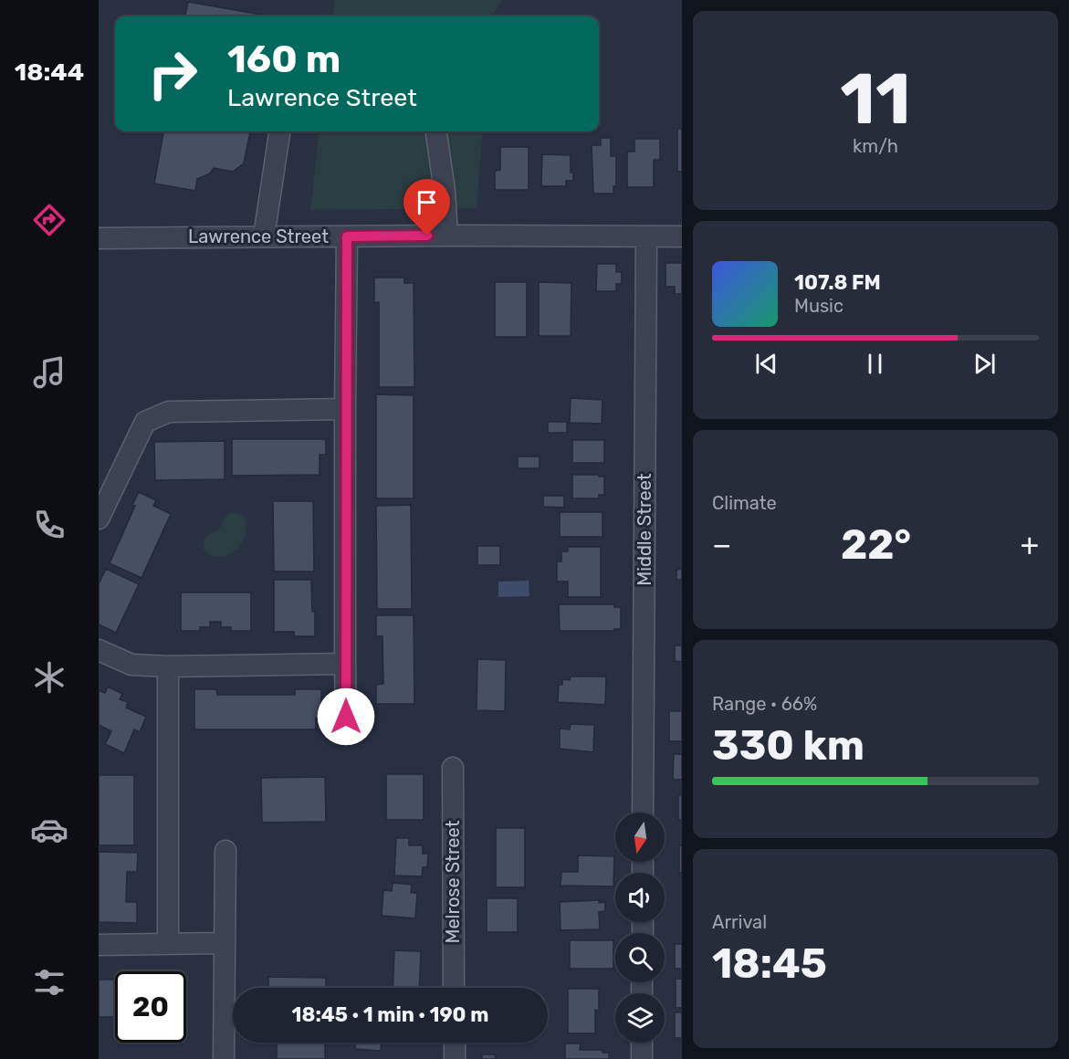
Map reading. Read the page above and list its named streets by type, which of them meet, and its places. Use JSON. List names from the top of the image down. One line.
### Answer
{"streets":{"street":["Lawrence Street","Middle Street","Melrose Street"]},"crossings":[["Lawrence Street","Middle Street"]],"north":"bottom","page":{"tabs":"18:44","tile":[["11","km/h"],"Climate",["Range · 66%","330 km"],["Arrival","18:45"]],"turn":["160 m","Lawrence Street"],"song":["107.8 FM","Music"],"heat":["−","22°","+"],"limit":"20","trip":"18:45 · 1 min · 190 m"}}
